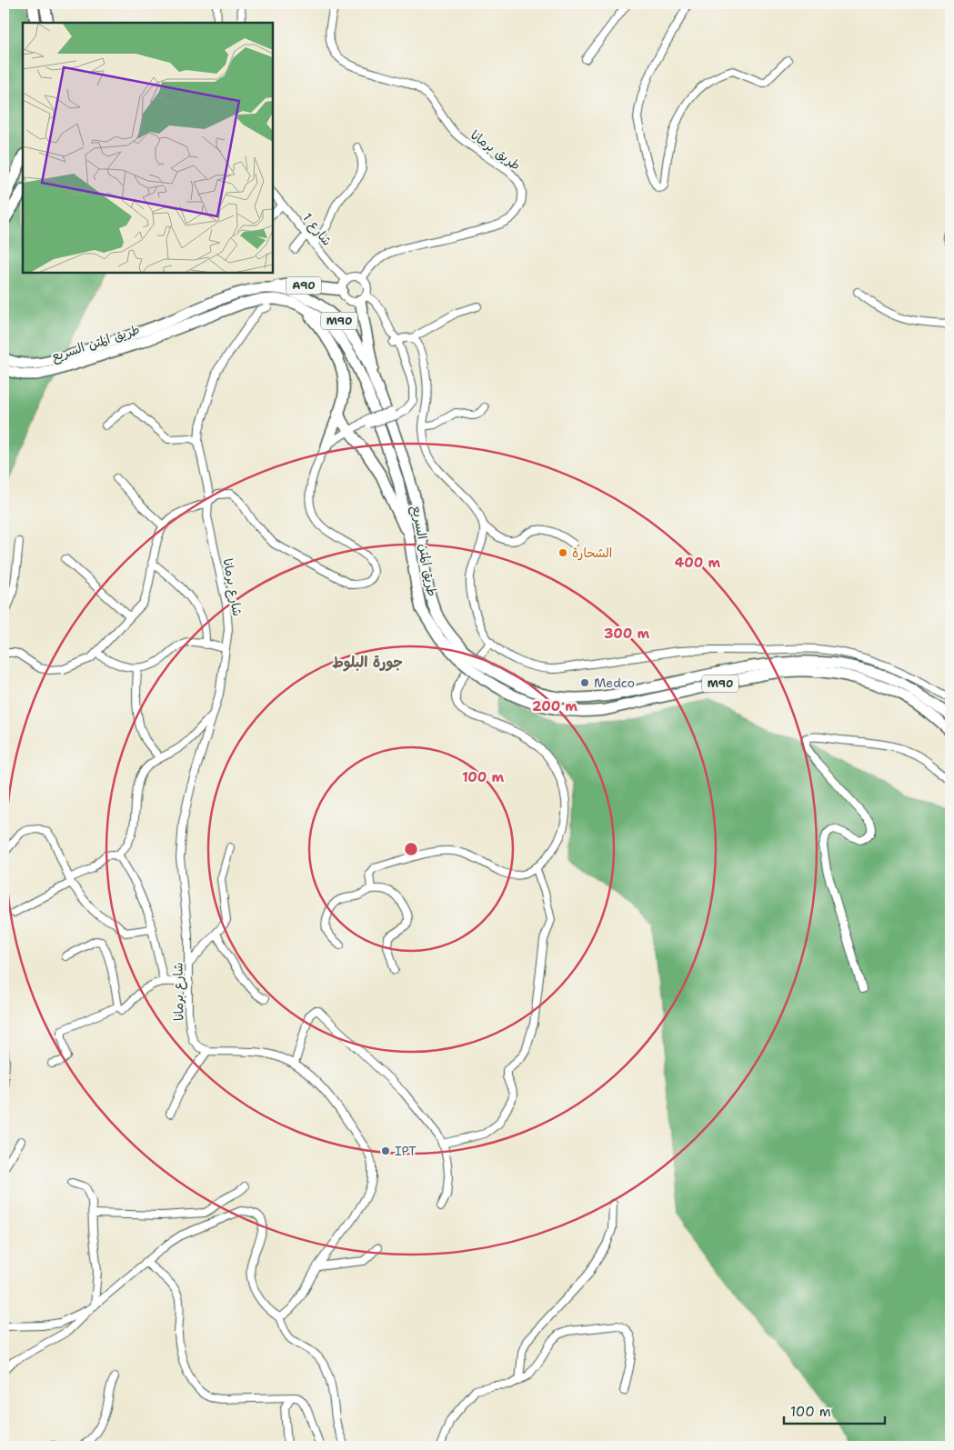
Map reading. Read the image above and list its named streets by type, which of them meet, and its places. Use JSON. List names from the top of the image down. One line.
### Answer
{"streets":{"highway":["A90","M90","طريق المتن السريع"],"street":["طريق برمانا","شارع 1","شارع برمانا"]},"crossings":[["طريق برمانا","شارع 1"],["طريق برمانا","A90"],["شارع 1","A90"],["A90","طريق المتن السريع"]],"districts":["جورة البلوط"],"places":["الشحارة","Medco","IPT"],"scale_bar":"100 m","rings":["400 m","300 m","200 m","100 m"]}
